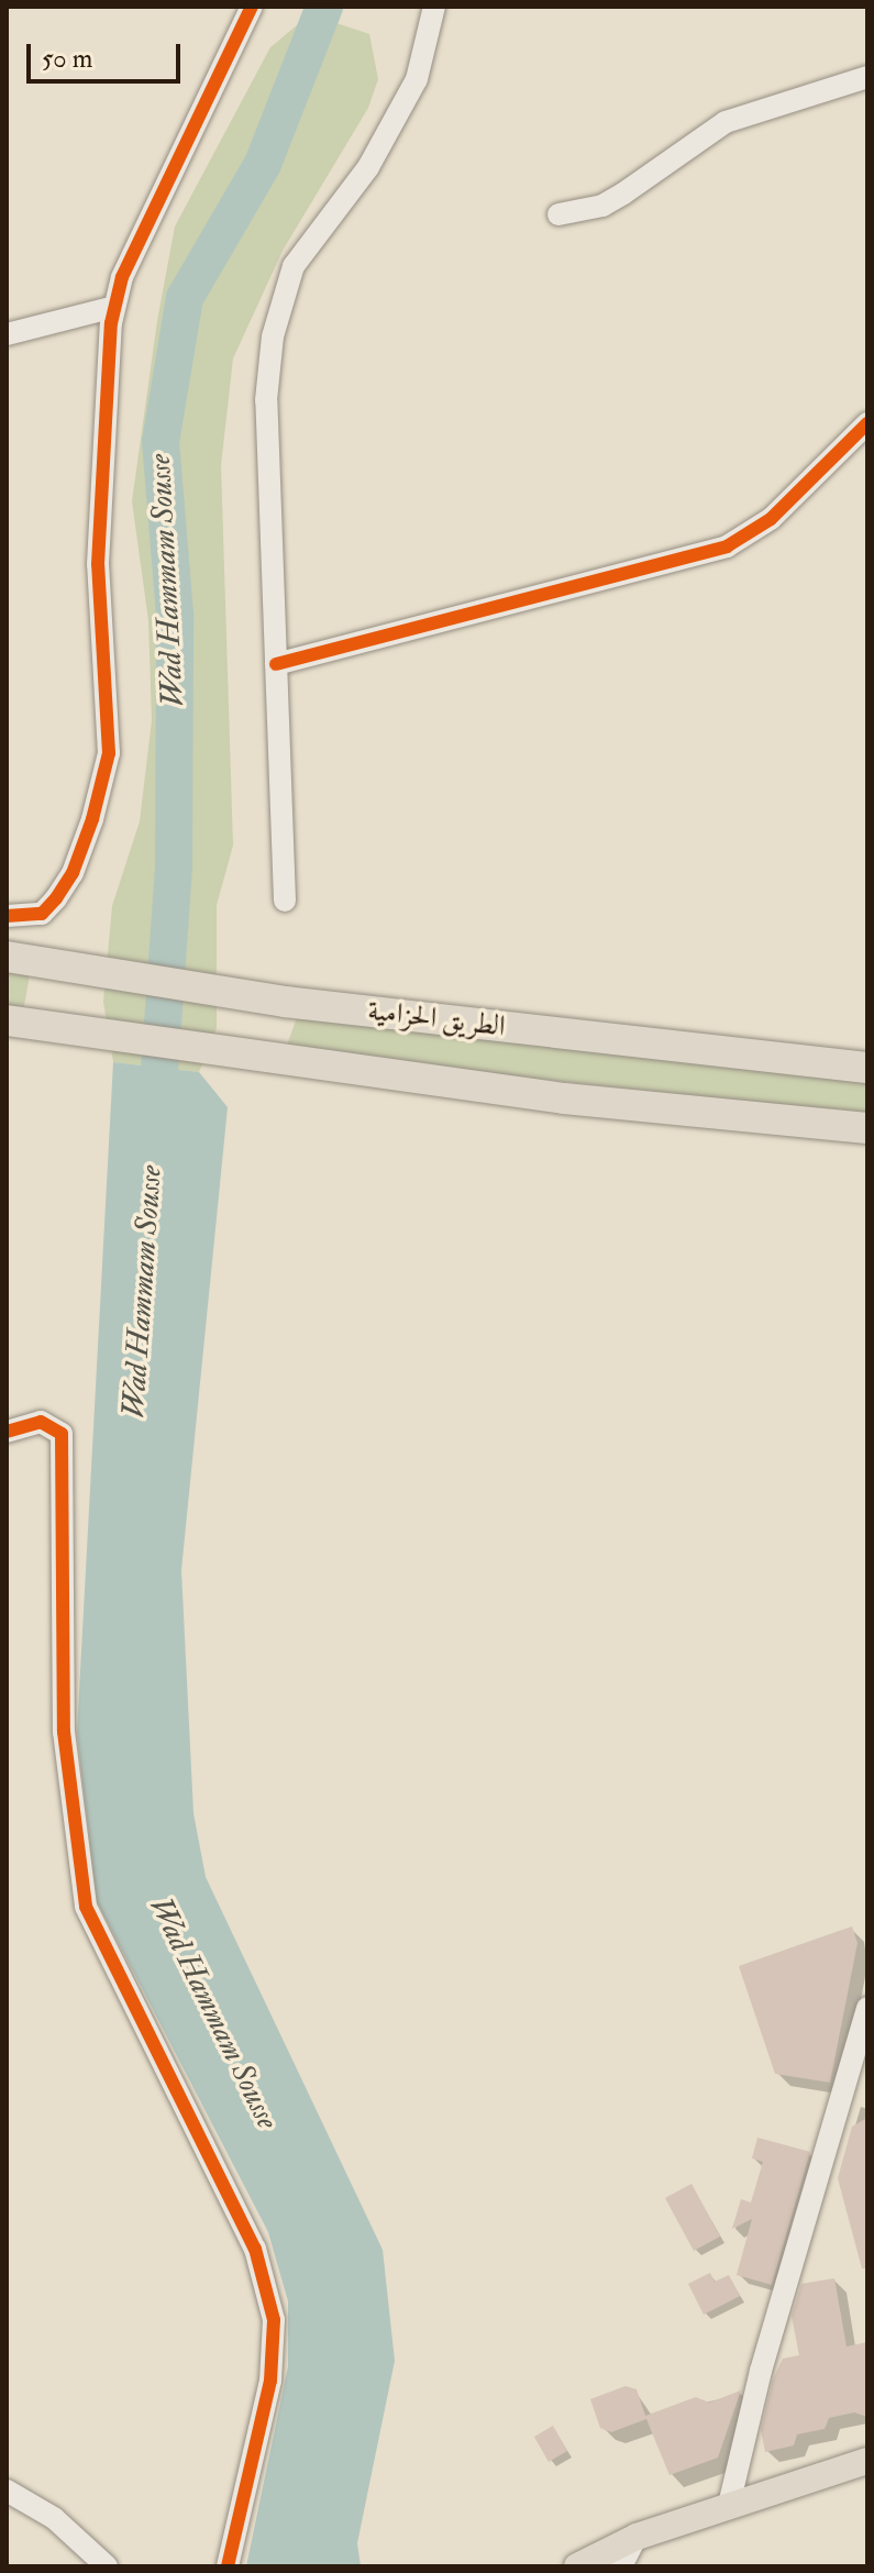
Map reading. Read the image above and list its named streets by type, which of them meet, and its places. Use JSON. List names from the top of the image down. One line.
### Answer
{"streets":{"highway":["الطريق الحزامية"]},"water":["Wad Hammam Sousse"],"scale_bar":"50 m"}
